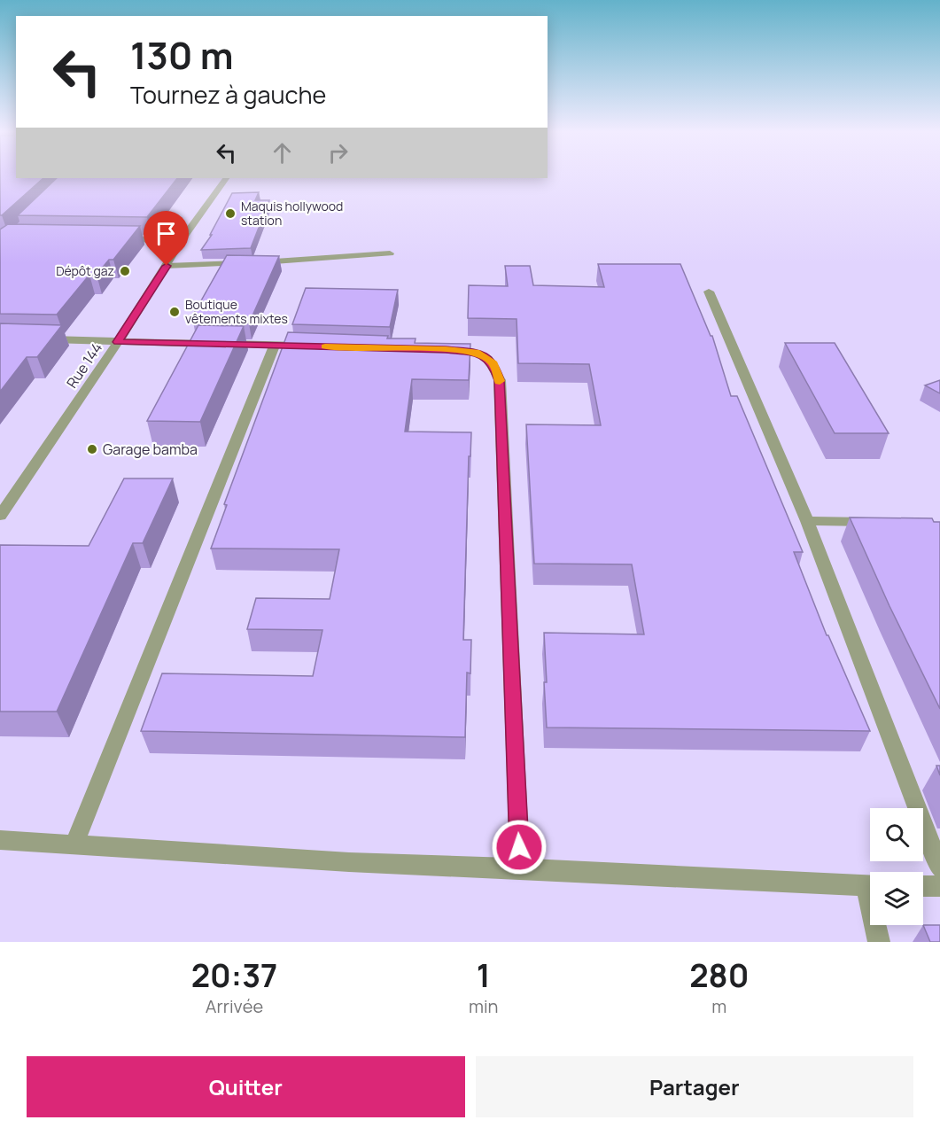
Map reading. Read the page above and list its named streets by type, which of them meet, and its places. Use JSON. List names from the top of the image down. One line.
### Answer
{"streets":{"street":["Rue 144"]},"places":["Maquis hollywood station","Dépôt gaz","Boutique vêtements mixtes","Garage bamba"],"page":{"turn":["130 m","Tournez à gauche"],"eta":["20:37","Arrivée","1","min","280","m"],"buttons":["Quitter","Partager"]}}
